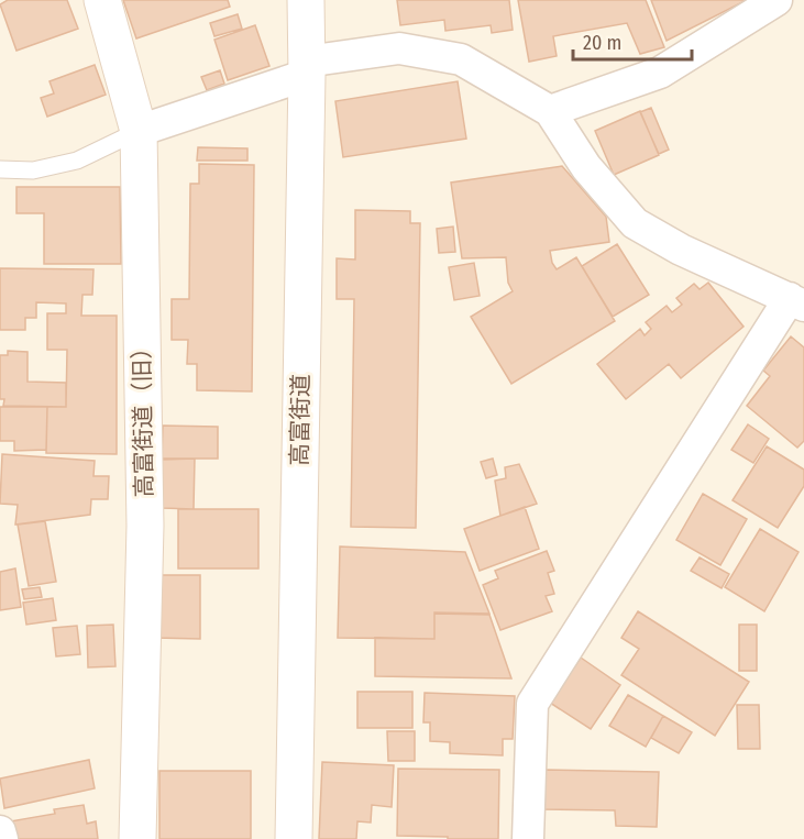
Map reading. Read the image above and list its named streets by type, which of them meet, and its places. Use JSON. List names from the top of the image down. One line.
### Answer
{"streets":{"street":["高富街道（旧）","高富街道"]},"scale_bar":"20 m"}
